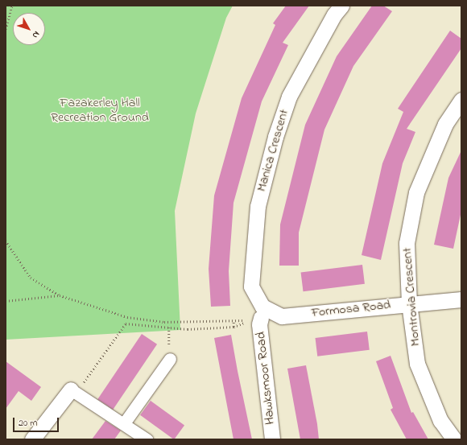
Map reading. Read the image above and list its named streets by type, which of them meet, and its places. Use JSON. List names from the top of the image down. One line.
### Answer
{"streets":{"street":["Manica Crescent","Montrovia Crescent","Formosa Road","Hawksmoor Road"]},"crossings":[["Manica Crescent","Formosa Road"],["Manica Crescent","Hawksmoor Road"],["Montrovia Crescent","Formosa Road"],["Formosa Road","Hawksmoor Road"]],"parks":["Fazakerley Hall Recreation Ground"],"scale_bar":"20 m","north":"bottom right"}
